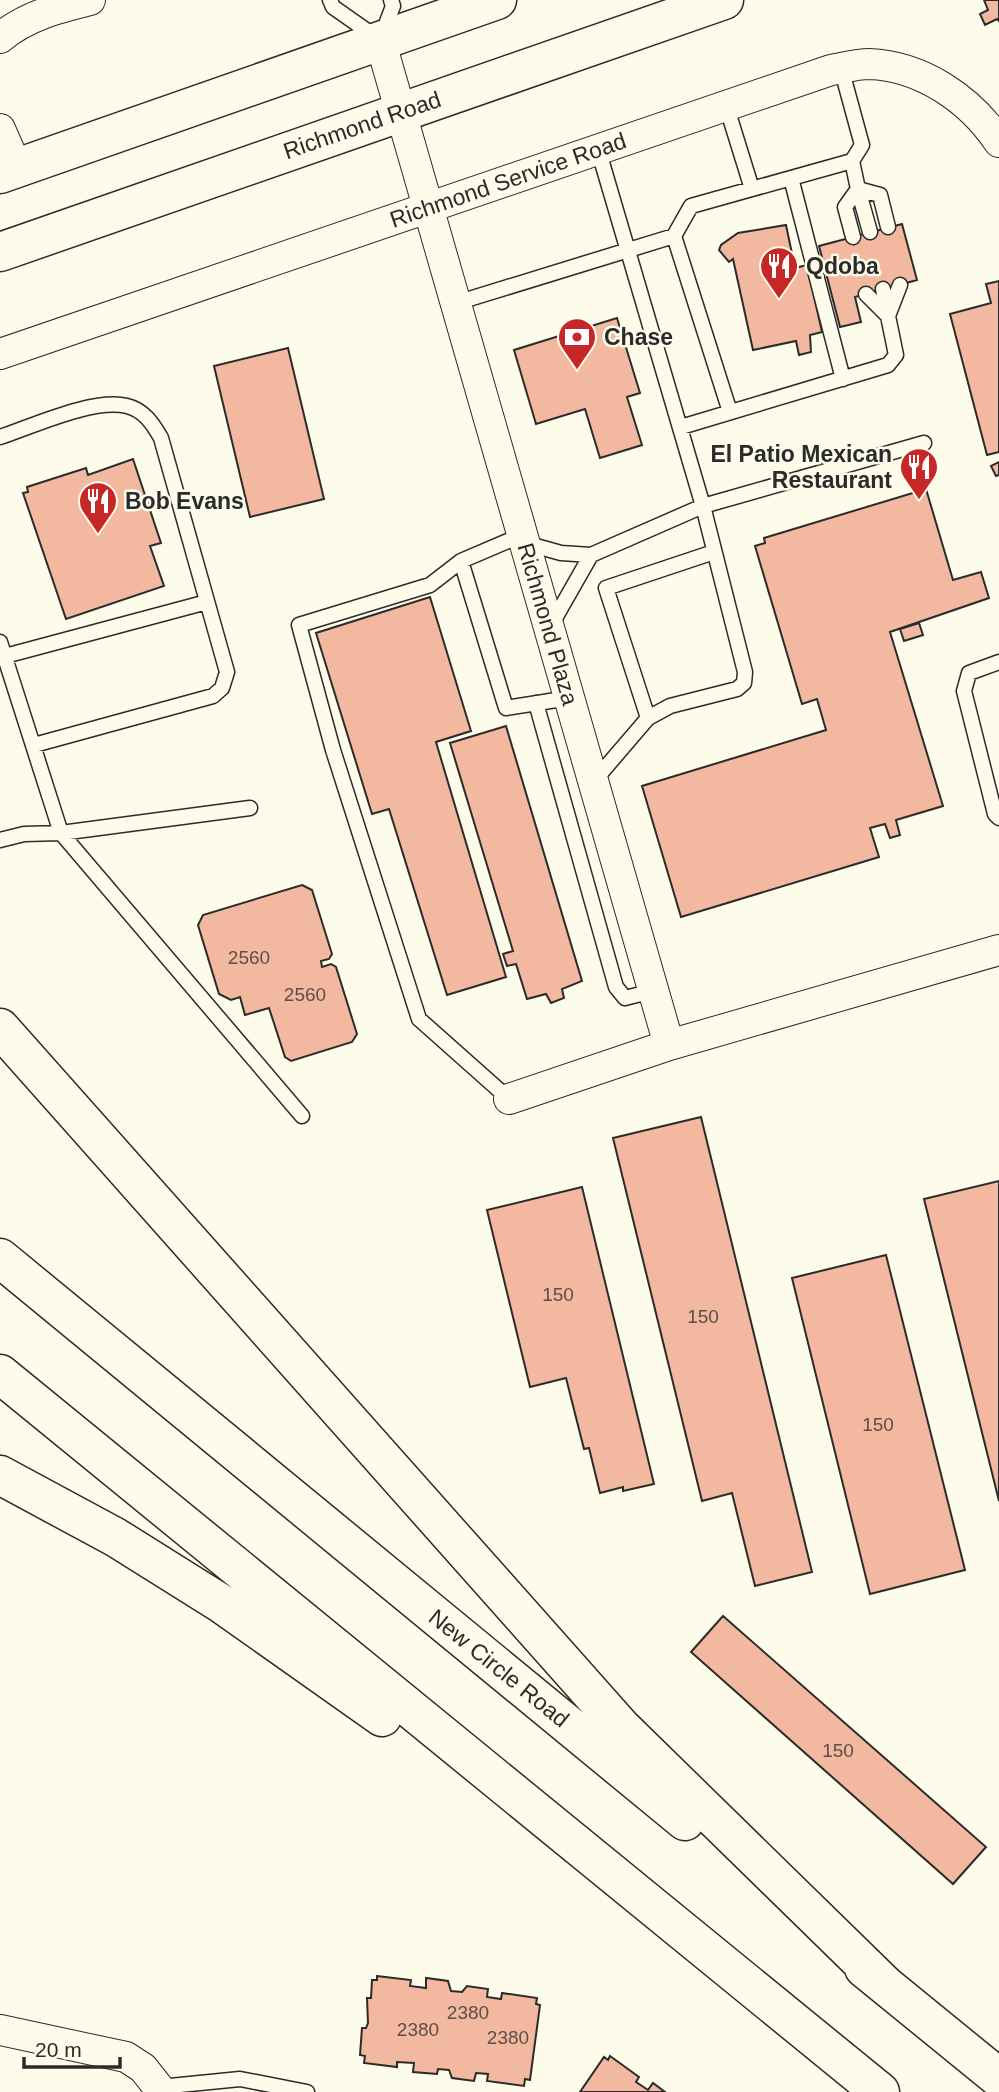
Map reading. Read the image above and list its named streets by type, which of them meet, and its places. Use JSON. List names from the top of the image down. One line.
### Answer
{"streets":{"highway":["Richmond Road","New Circle Road"],"street":["Richmond Service Road","Richmond Plaza"]},"crossings":[["Richmond Road","Richmond Plaza"],["Richmond Service Road","Richmond Plaza"]],"places":{"restaurant":["Qdoba","El Patio Mexican Restaurant","Bob Evans"],"bank":["Chase"]},"house_numbers":["2560","2560","150","150","150","150","2380","2380","2380"],"scale_bar":"20 m"}
